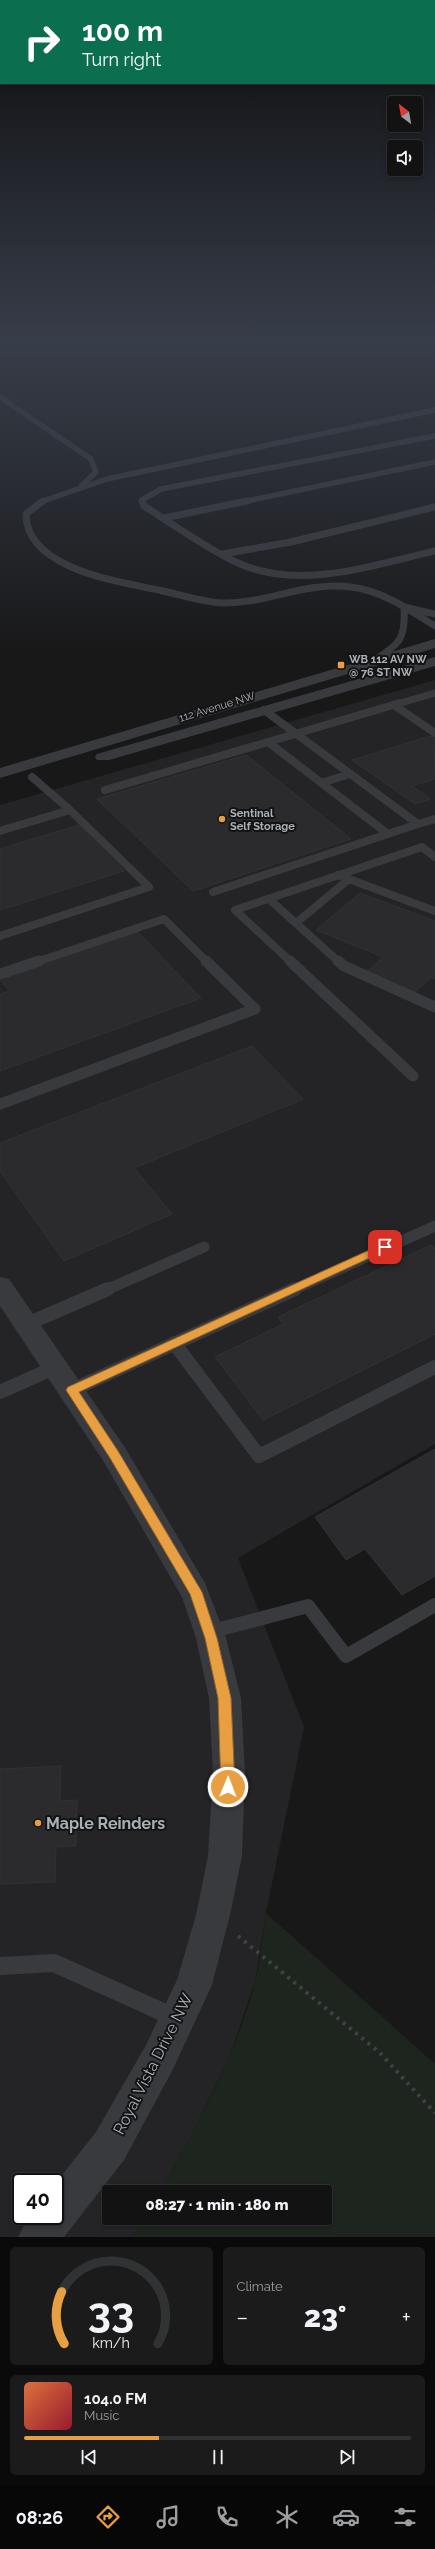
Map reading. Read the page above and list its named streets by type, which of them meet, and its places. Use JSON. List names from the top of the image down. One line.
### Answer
{"streets":{"street":["112 Avenue NW","Royal Vista Drive NW"]},"places":{"transit":["WB 112 AV NW @ 76 ST NW"],"other":["Sentinal Self Storage","Maple Reinders"]},"north":"top left","page":{"turn":["100 m","Turn right"],"limit":"40","trip":"08:27 · 1 min · 180 m","tile":"Climate","heat":["−","23°","+"],"song":["104.0 FM","Music"],"tabs":"08:26","gauge":["33","km/h"]}}
